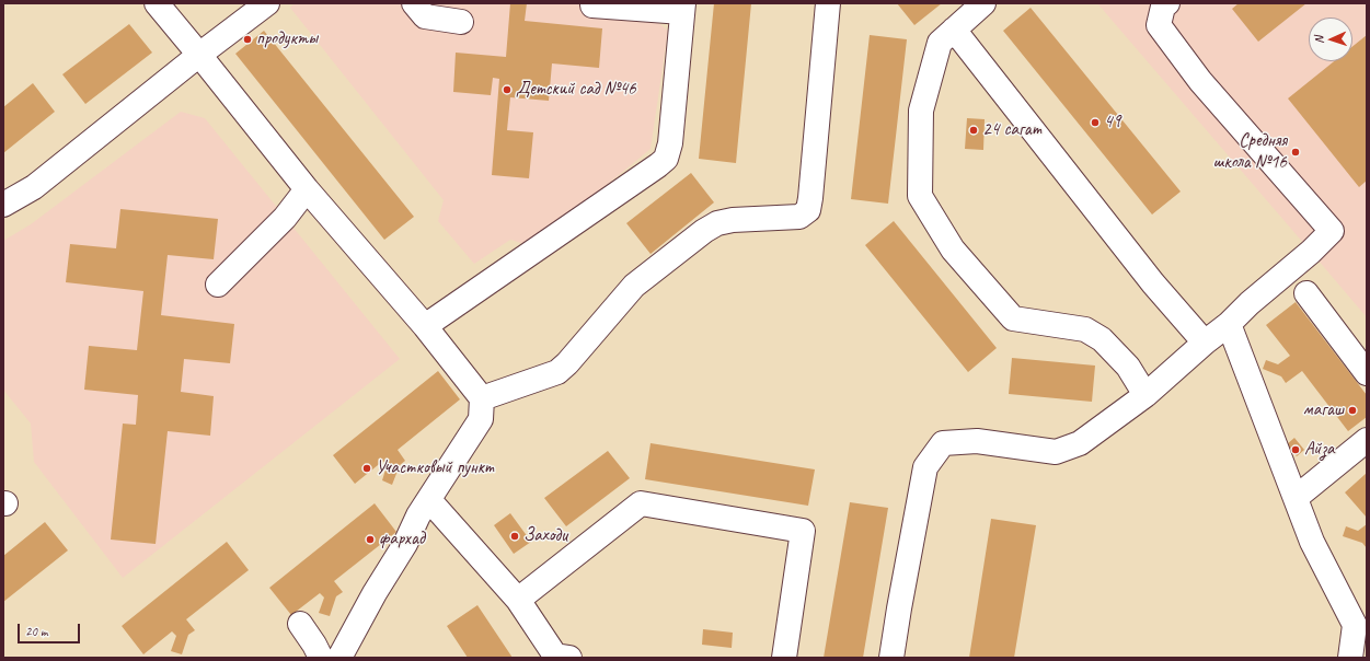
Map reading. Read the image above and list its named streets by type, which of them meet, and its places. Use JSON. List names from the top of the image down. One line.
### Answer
{"places":["продукты","Детский сад №46","49","24 сагат","Средняя школа №16","магаш","Айза","Участковый пункт","Заходи","фархад"],"scale_bar":"20 m","north":"left"}
